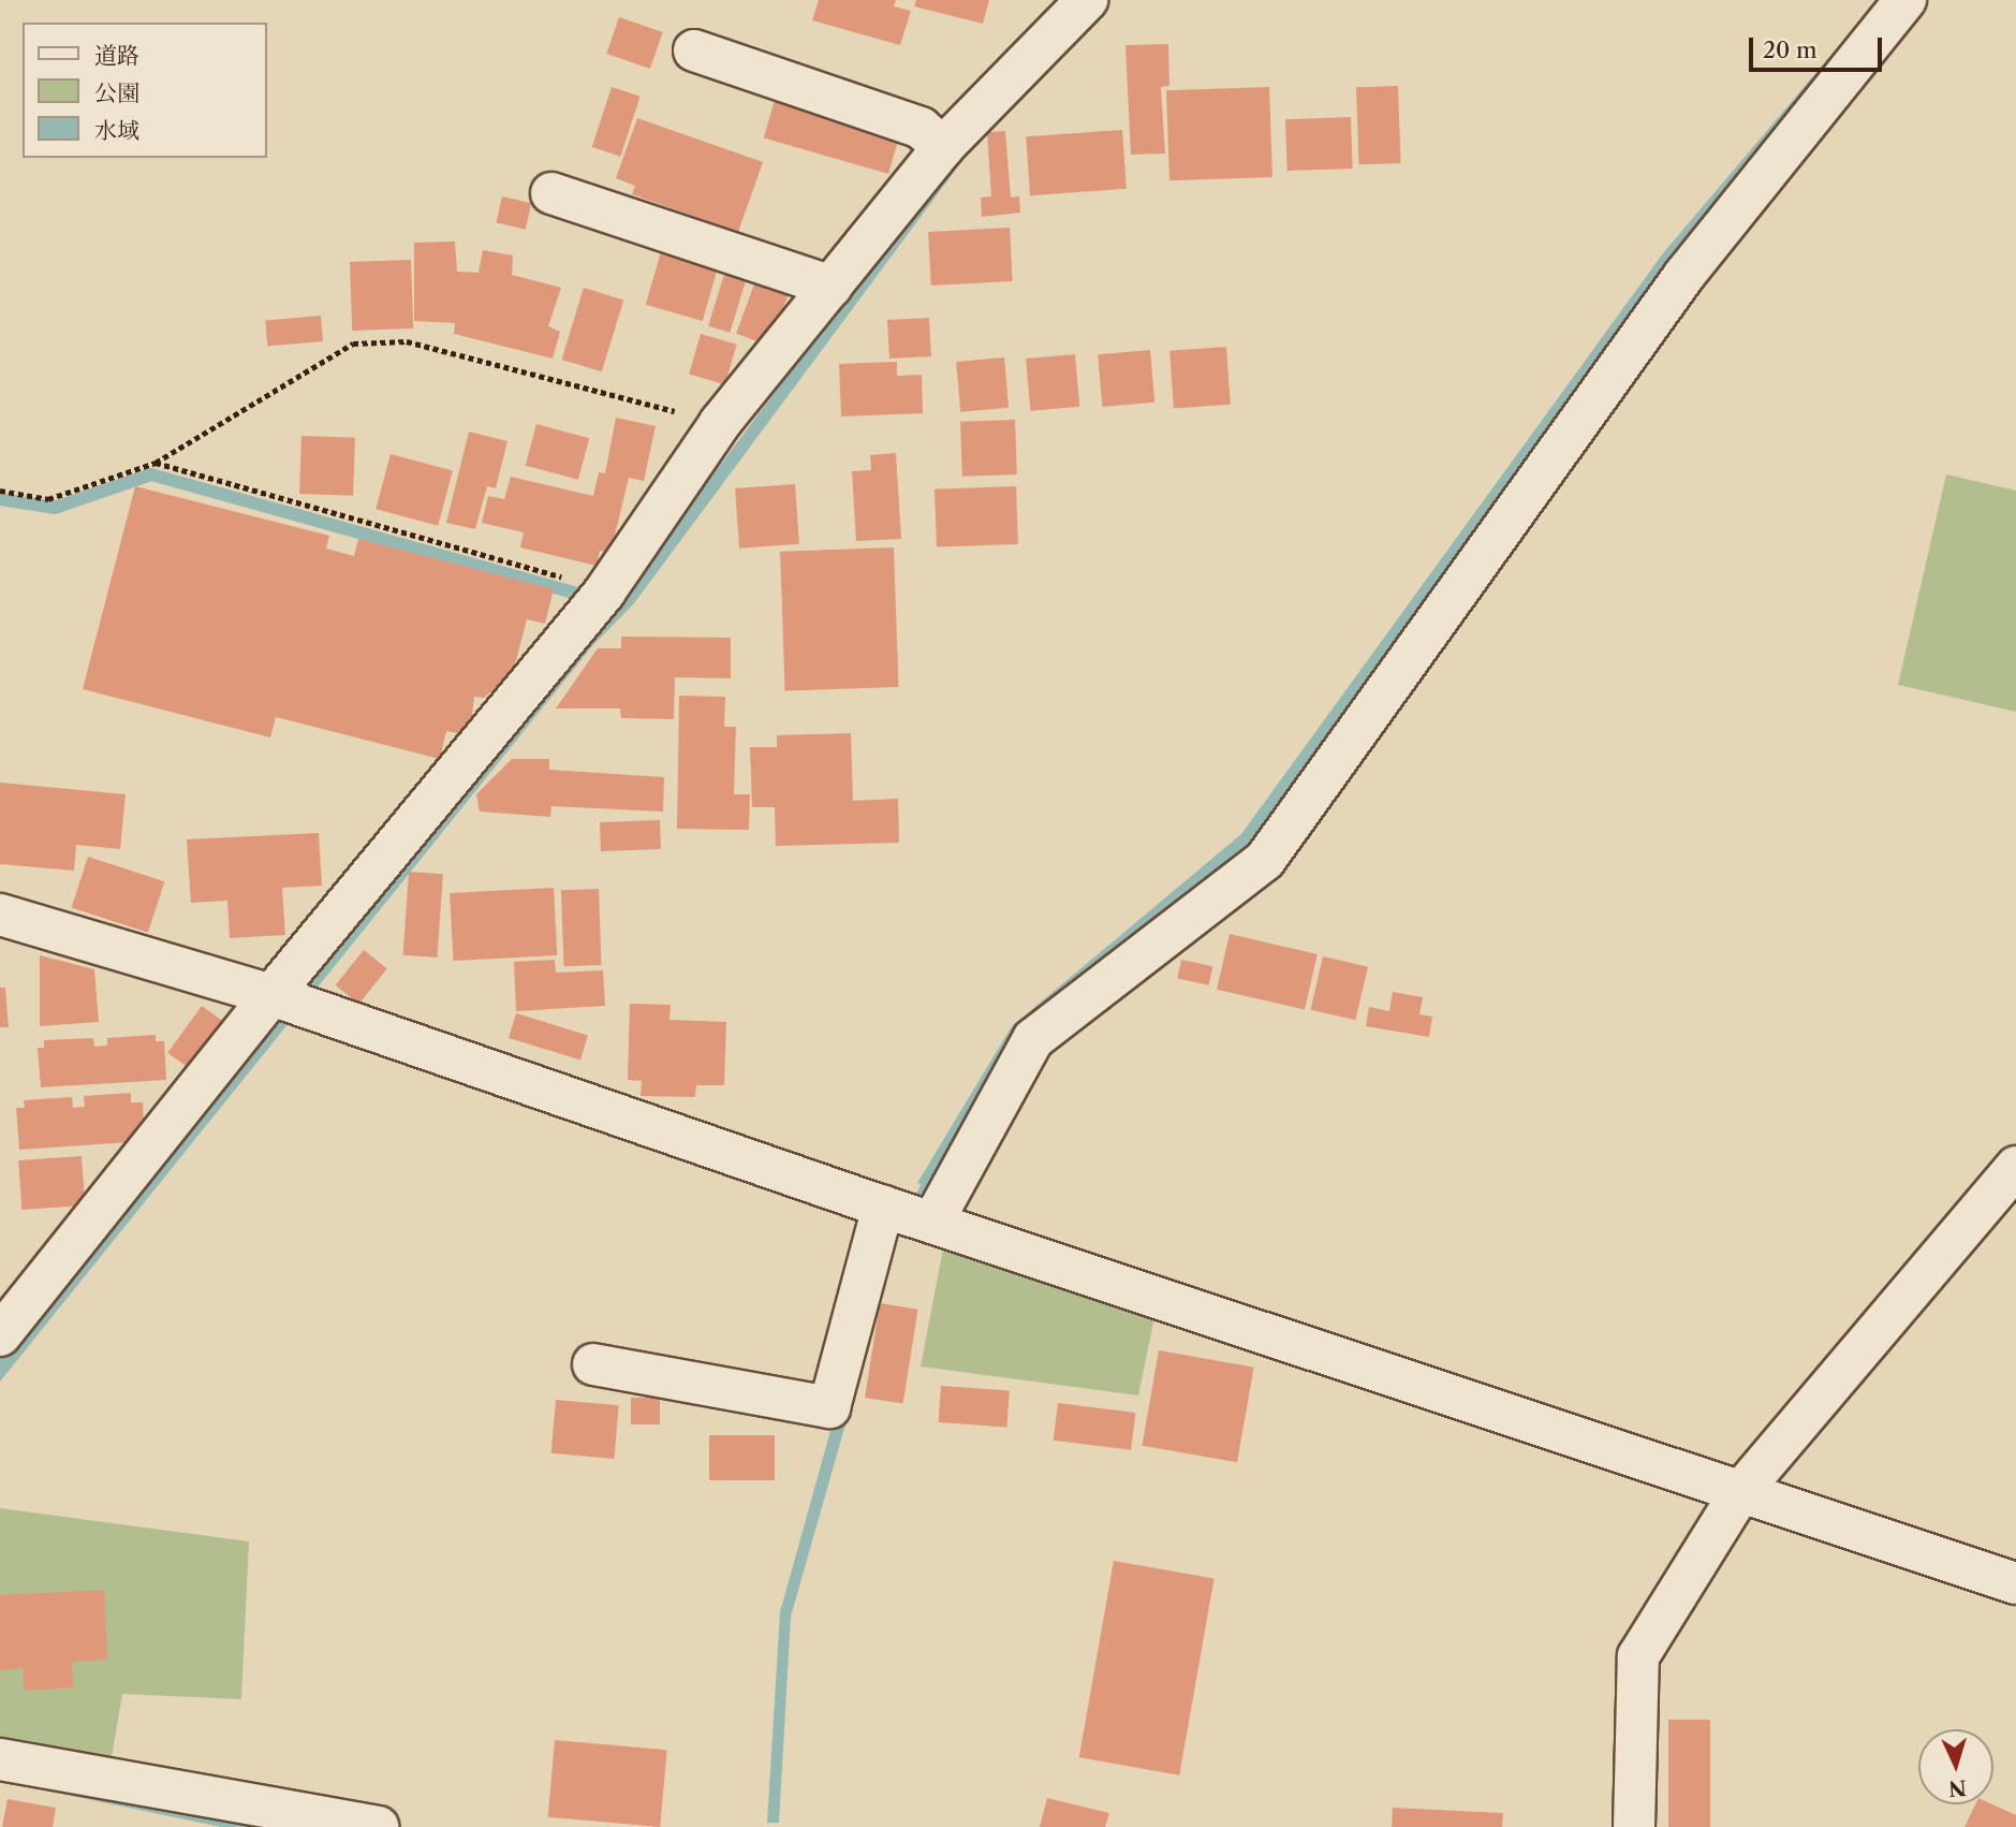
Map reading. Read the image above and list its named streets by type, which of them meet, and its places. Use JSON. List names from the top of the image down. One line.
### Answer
{"legend":["道路","公園","水域"],"scale_bar":"20 m","north":"bottom"}
